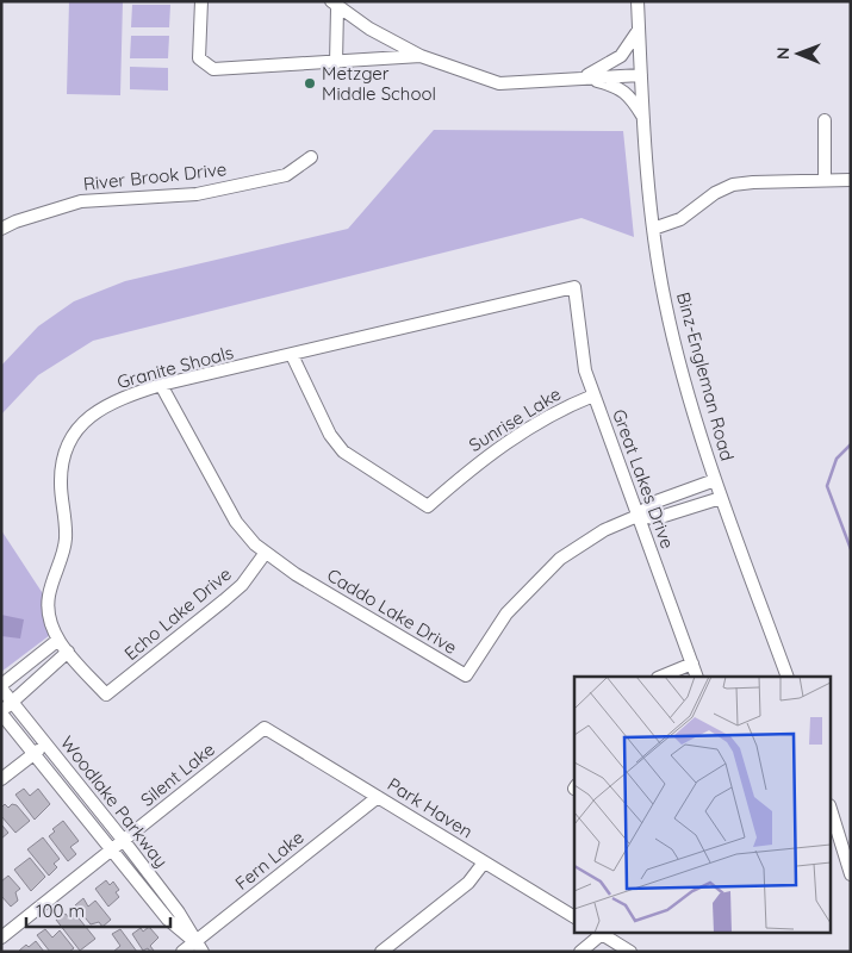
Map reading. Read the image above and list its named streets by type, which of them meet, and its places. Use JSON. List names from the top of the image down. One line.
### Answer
{"streets":{"street":["River Brook Drive","Granite Shoals","Binz-Engleman Road","Sunrise Lake","Great Lakes Drive","Caddo Lake Drive","Echo Lake Drive","Silent Lake","Woodlake Parkway","Park Haven","Fern Lake"]},"crossings":[["Granite Shoals","Sunrise Lake"],["Granite Shoals","Great Lakes Drive"],["Granite Shoals","Caddo Lake Drive"],["Granite Shoals","Echo Lake Drive"],["Binz-Engleman Road","Caddo Lake Drive"],["Sunrise Lake","Great Lakes Drive"],["Great Lakes Drive","Caddo Lake Drive"],["Caddo Lake Drive","Echo Lake Drive"],["Silent Lake","Woodlake Parkway"],["Silent Lake","Park Haven"],["Woodlake Parkway","Fern Lake"],["Park Haven","Fern Lake"]],"places":["Metzger Middle School"],"scale_bar":"100 m","north":"left"}
